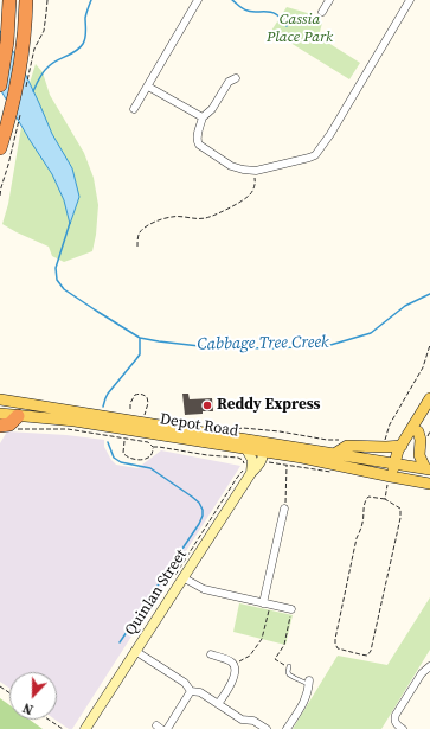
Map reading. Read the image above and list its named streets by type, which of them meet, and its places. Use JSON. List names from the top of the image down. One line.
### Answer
{"streets":{"main road":["Depot Road"],"street":["Quinlan Street"]},"crossings":[["Depot Road","Quinlan Street"]],"water":["Cabbage Tree Creek"],"parks":["Cassia Place Park"],"places":["Reddy Express"],"north":"bottom"}
